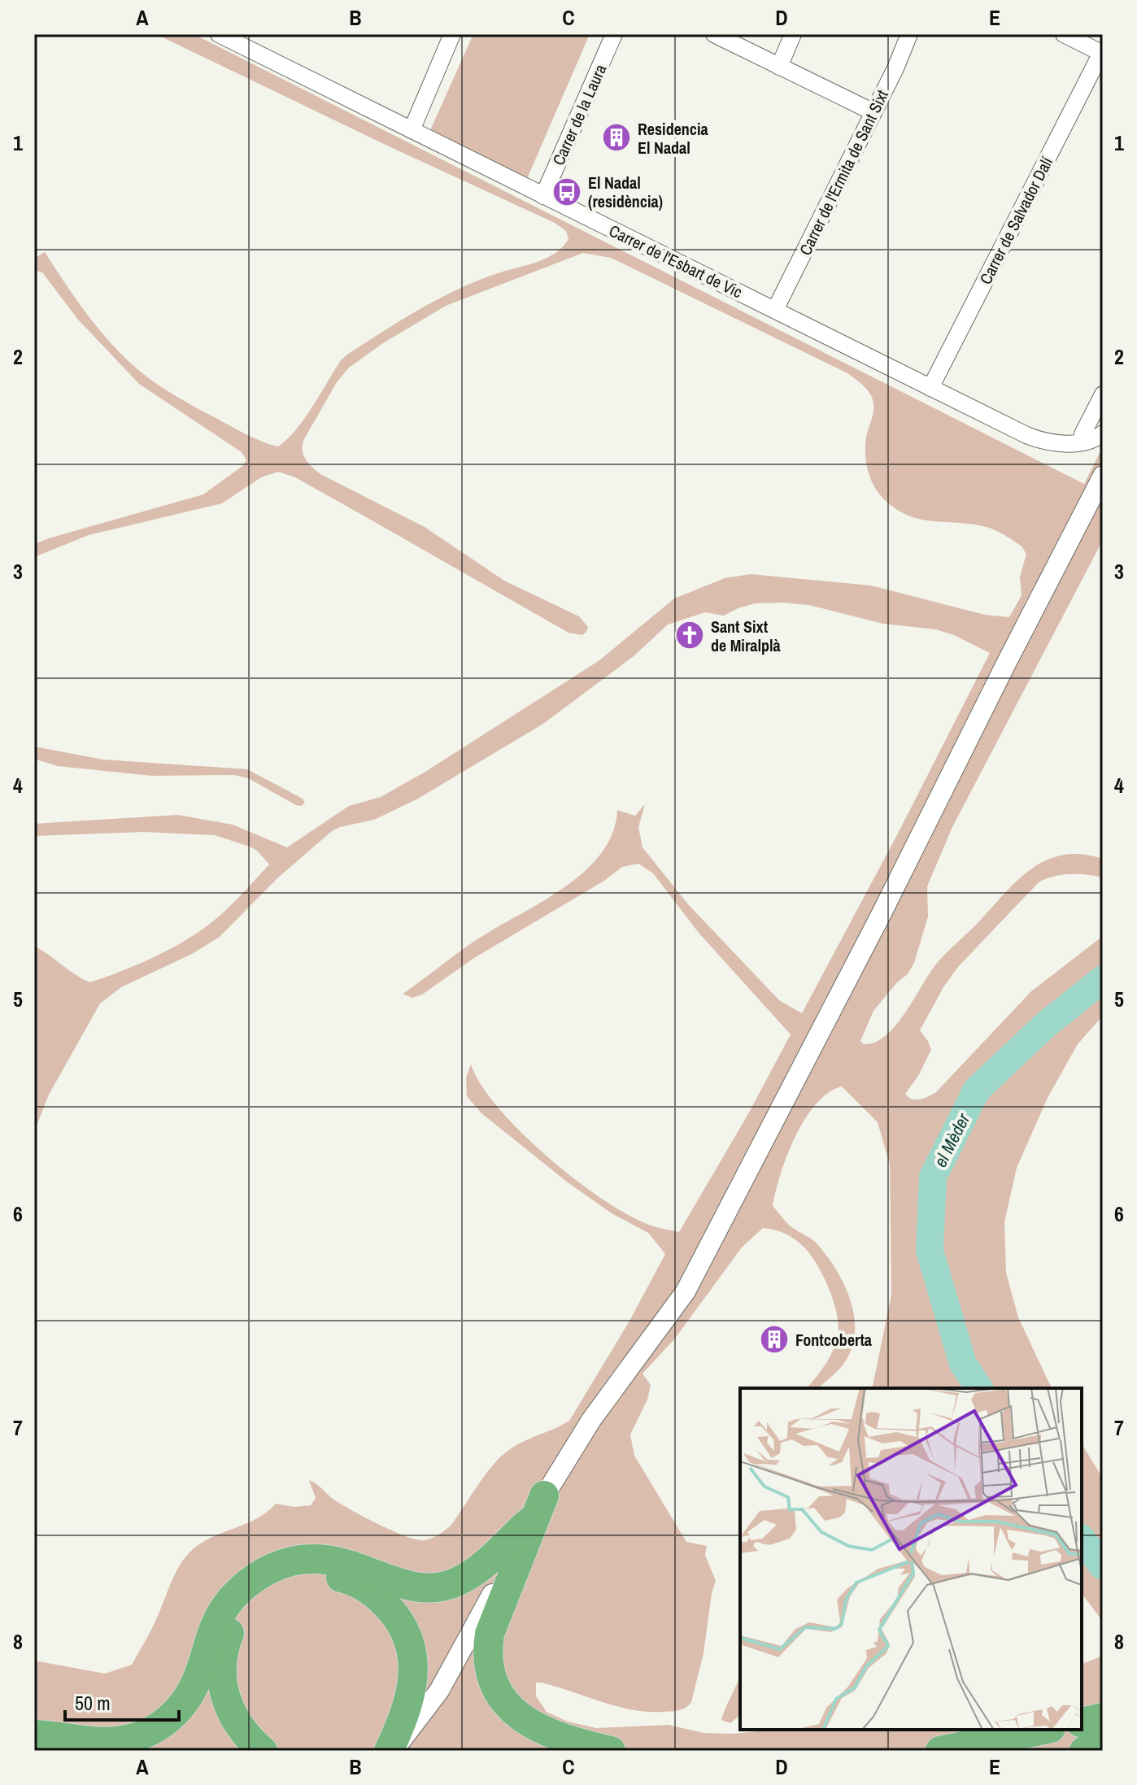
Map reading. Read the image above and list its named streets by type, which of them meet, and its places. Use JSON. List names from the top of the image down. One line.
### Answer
{"streets":{"street":["Carrer de la Laura","Carrer de l'Ermita de Sant Sixt","Carrer de Salvador Dalí","Carrer de l'Esbart de Vic"]},"crossings":[["Carrer de la Laura","Carrer de l'Esbart de Vic"],["Carrer de l'Ermita de Sant Sixt","Carrer de l'Esbart de Vic"],["Carrer de Salvador Dalí","Carrer de l'Esbart de Vic"]],"water":["el Mèder"],"places":{"building":["Residencia El Nadal","Fontcoberta"],"bus stop":["El Nadal (residència)"],"church":["Sant Sixt de Miralplà"]},"scale_bar":"50 m","grid":{"columns":["A","B","C","D","E"],"rows":["1","2","3","4","5","6","7","8"]}}
